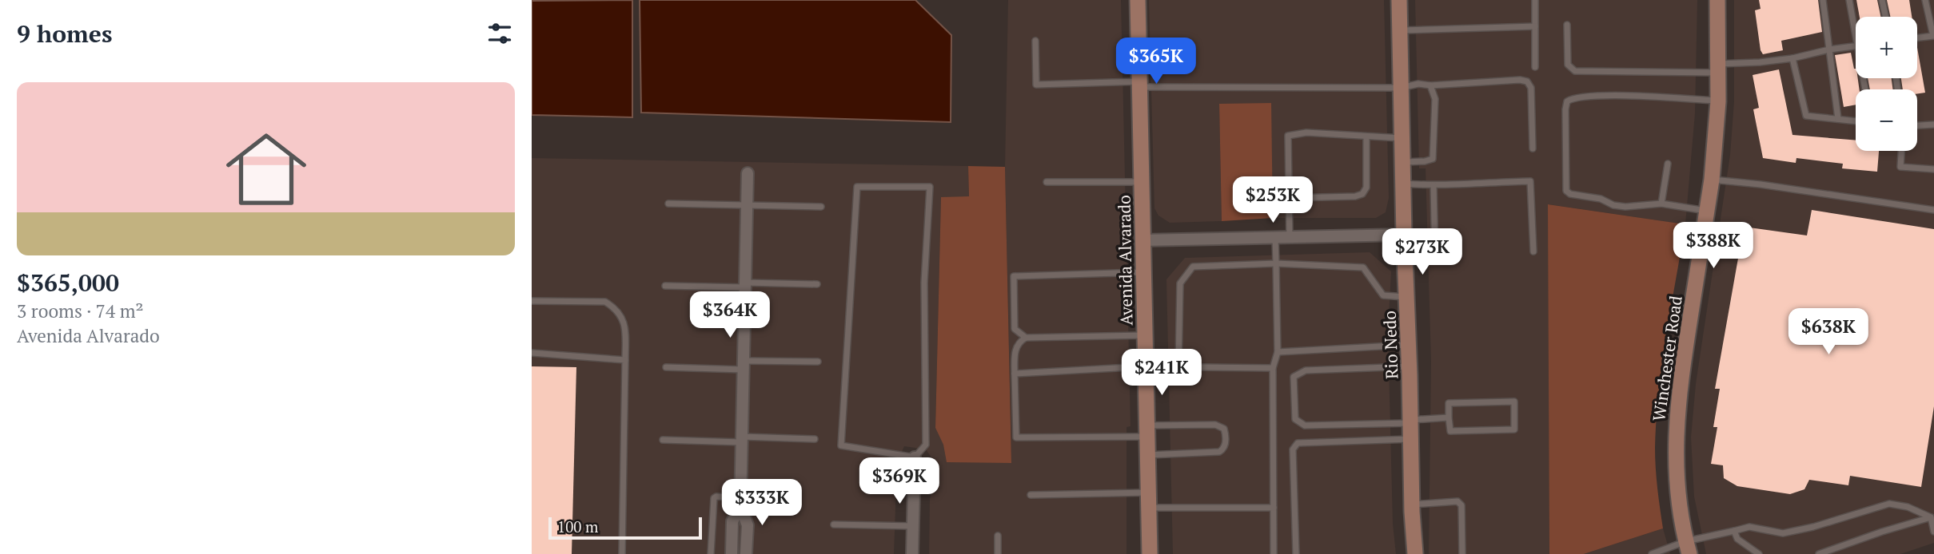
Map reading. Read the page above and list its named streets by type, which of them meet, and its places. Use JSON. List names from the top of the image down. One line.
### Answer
{"streets":{"street":["Avenida Alvarado","Rio Nedo","Winchester Road"]},"scale_bar":"100 m","page":{"heading":"9 homes","map_buttons":["+","−"],"price":["$365K","$253K","$388K","$273K","$364K","$638K","$241K","$369K","$333K"],"list":[{"name":"$365,000","note":"3 rooms · 74 m² · Avenida Alvarado"}],"scale":"100 m"}}
